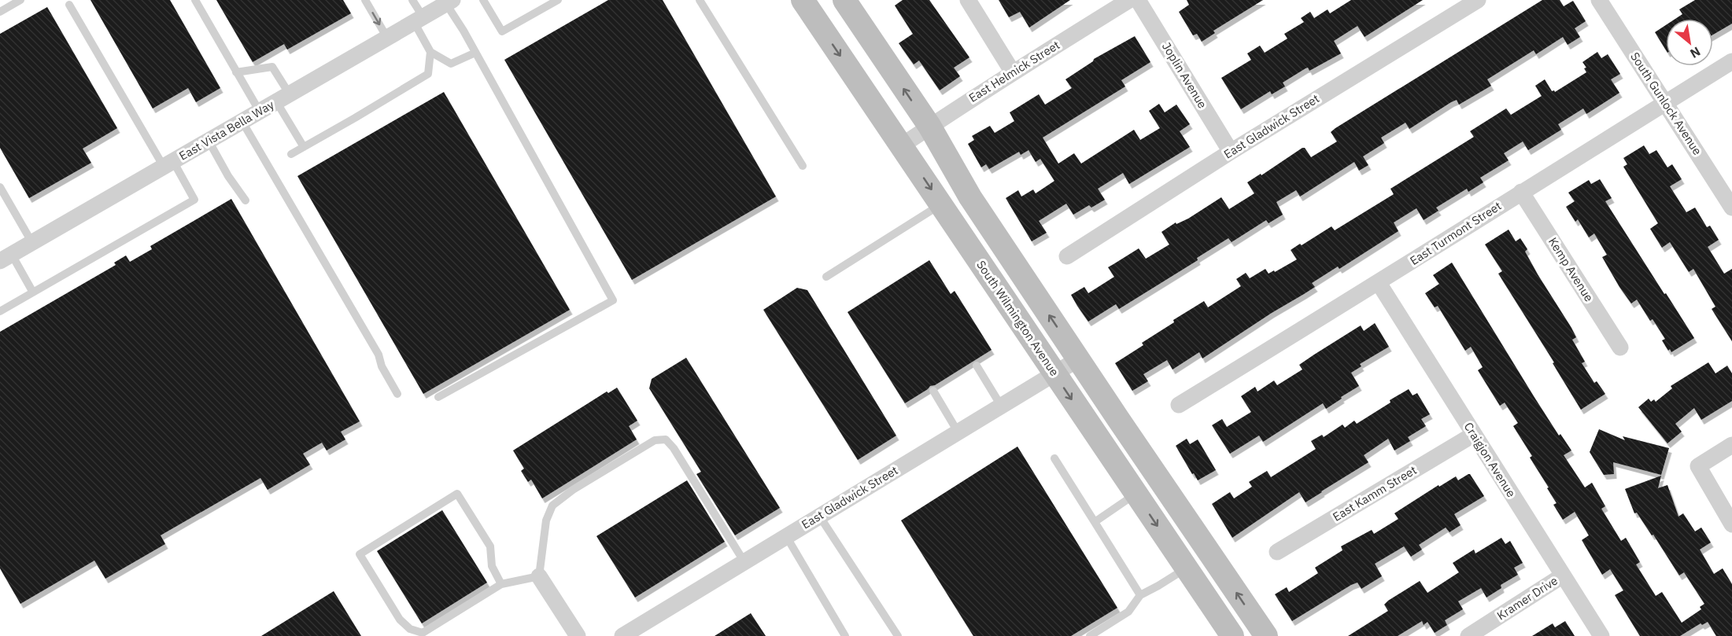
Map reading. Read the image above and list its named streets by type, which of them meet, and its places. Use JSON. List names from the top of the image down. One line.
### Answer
{"streets":{"main road":["South Wilmington Avenue"],"street":["East Helmick Street","Joplin Avenue","South Gunlock Avenue","East Gladwick Street","East Vista Bella Way","East Turmont Street","Kemp Avenue","Craigjon Avenue","East Kamm Street","Kramer Drive"]},"crossings":[["East Helmick Street","South Wilmington Avenue"],["Joplin Avenue","East Gladwick Street"],["South Gunlock Avenue","East Turmont Street"],["East Gladwick Street","South Wilmington Avenue"],["East Turmont Street","Kemp Avenue"],["East Turmont Street","Craigjon Avenue"],["Craigjon Avenue","East Kamm Street"],["Craigjon Avenue","Kramer Drive"]],"north":"bottom right"}
